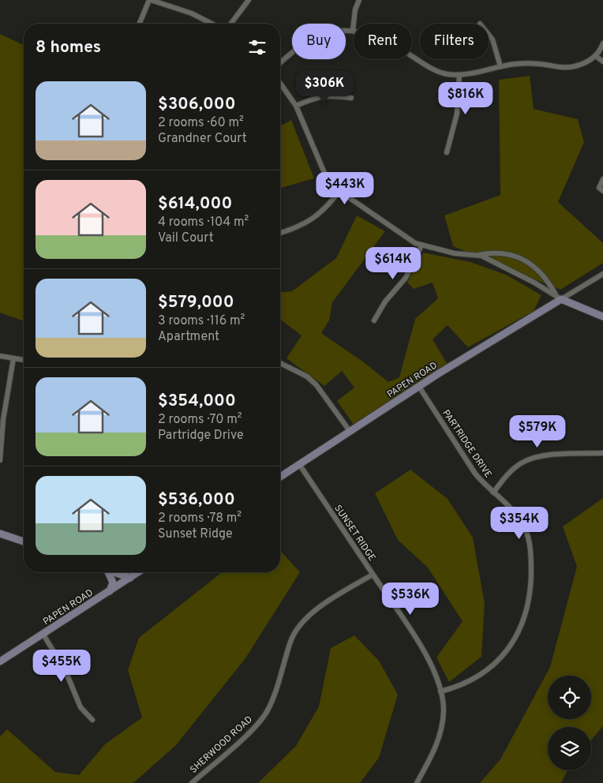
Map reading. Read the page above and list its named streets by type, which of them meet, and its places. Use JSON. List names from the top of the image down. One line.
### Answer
{"streets":{"street":["PAPEN ROAD","PARTRIDGE DRIVE","SUNSET RIDGE","SHERWOOD ROAD"]},"crossings":[["PAPEN ROAD","PARTRIDGE DRIVE"],["PAPEN ROAD","SUNSET RIDGE"],["PARTRIDGE DRIVE","SUNSET RIDGE"],["SUNSET RIDGE","SHERWOOD ROAD"]],"page":{"chip":["Buy","Rent","Filters"],"heading":"8 homes","price":["$306K","$816K","$443K","$614K","$579K","$354K","$536K","$455K"],"list":[{"name":"$306,000","note":"2 rooms · 60 m² · Grandner Court"},{"name":"$614,000","note":"4 rooms · 104 m² · Vail Court"},{"name":"$579,000","note":"3 rooms · 116 m² · Apartment"},{"name":"$354,000","note":"2 rooms · 70 m² · Partridge Drive"},{"name":"$536,000","note":"2 rooms · 78 m² · Sunset Ridge"}]}}
